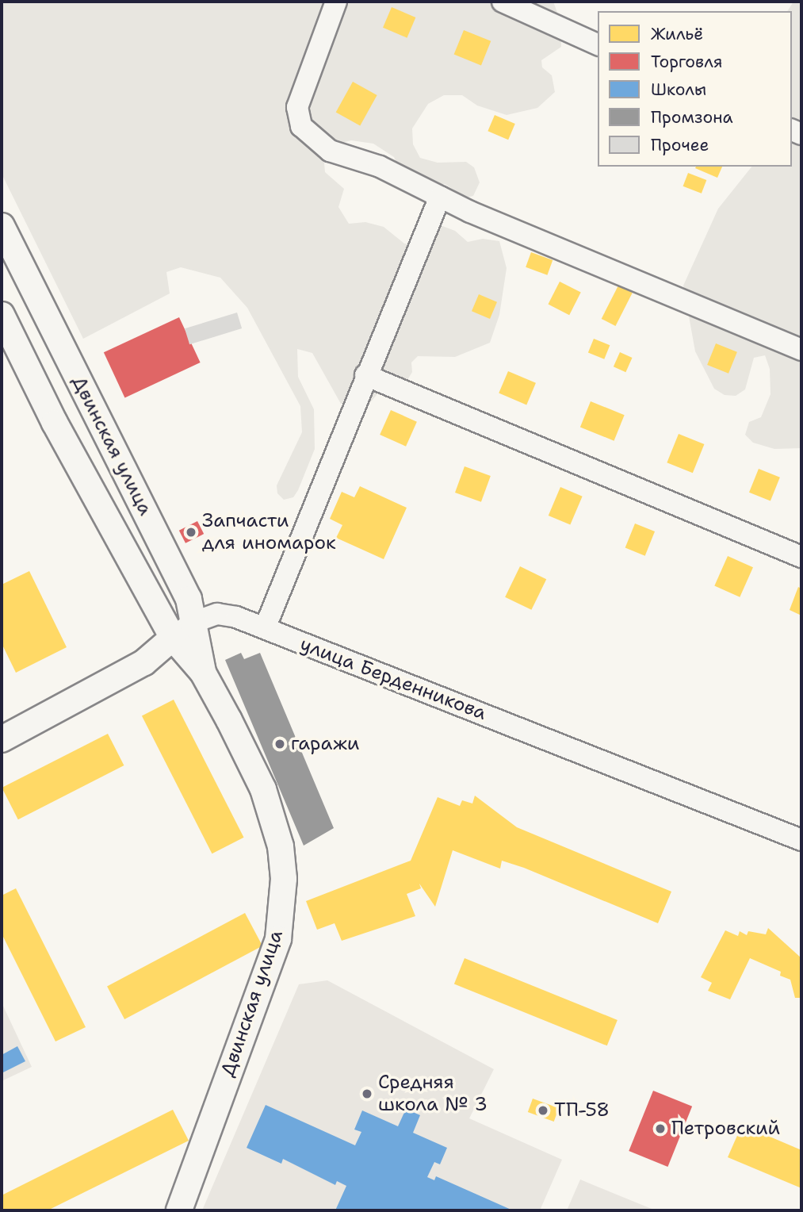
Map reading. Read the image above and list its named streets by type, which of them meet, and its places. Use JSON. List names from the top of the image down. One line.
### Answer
{"streets":{"street":["Двинская улица","улица Берденникова"]},"crossings":[["Двинская улица","улица Берденникова"]],"places":["Запчасти для иномарок","гаражи","Средняя школа № 3","ТП-58","Петровский"],"legend":["Жильё","Торговля","Школы","Промзона","Прочее"]}
